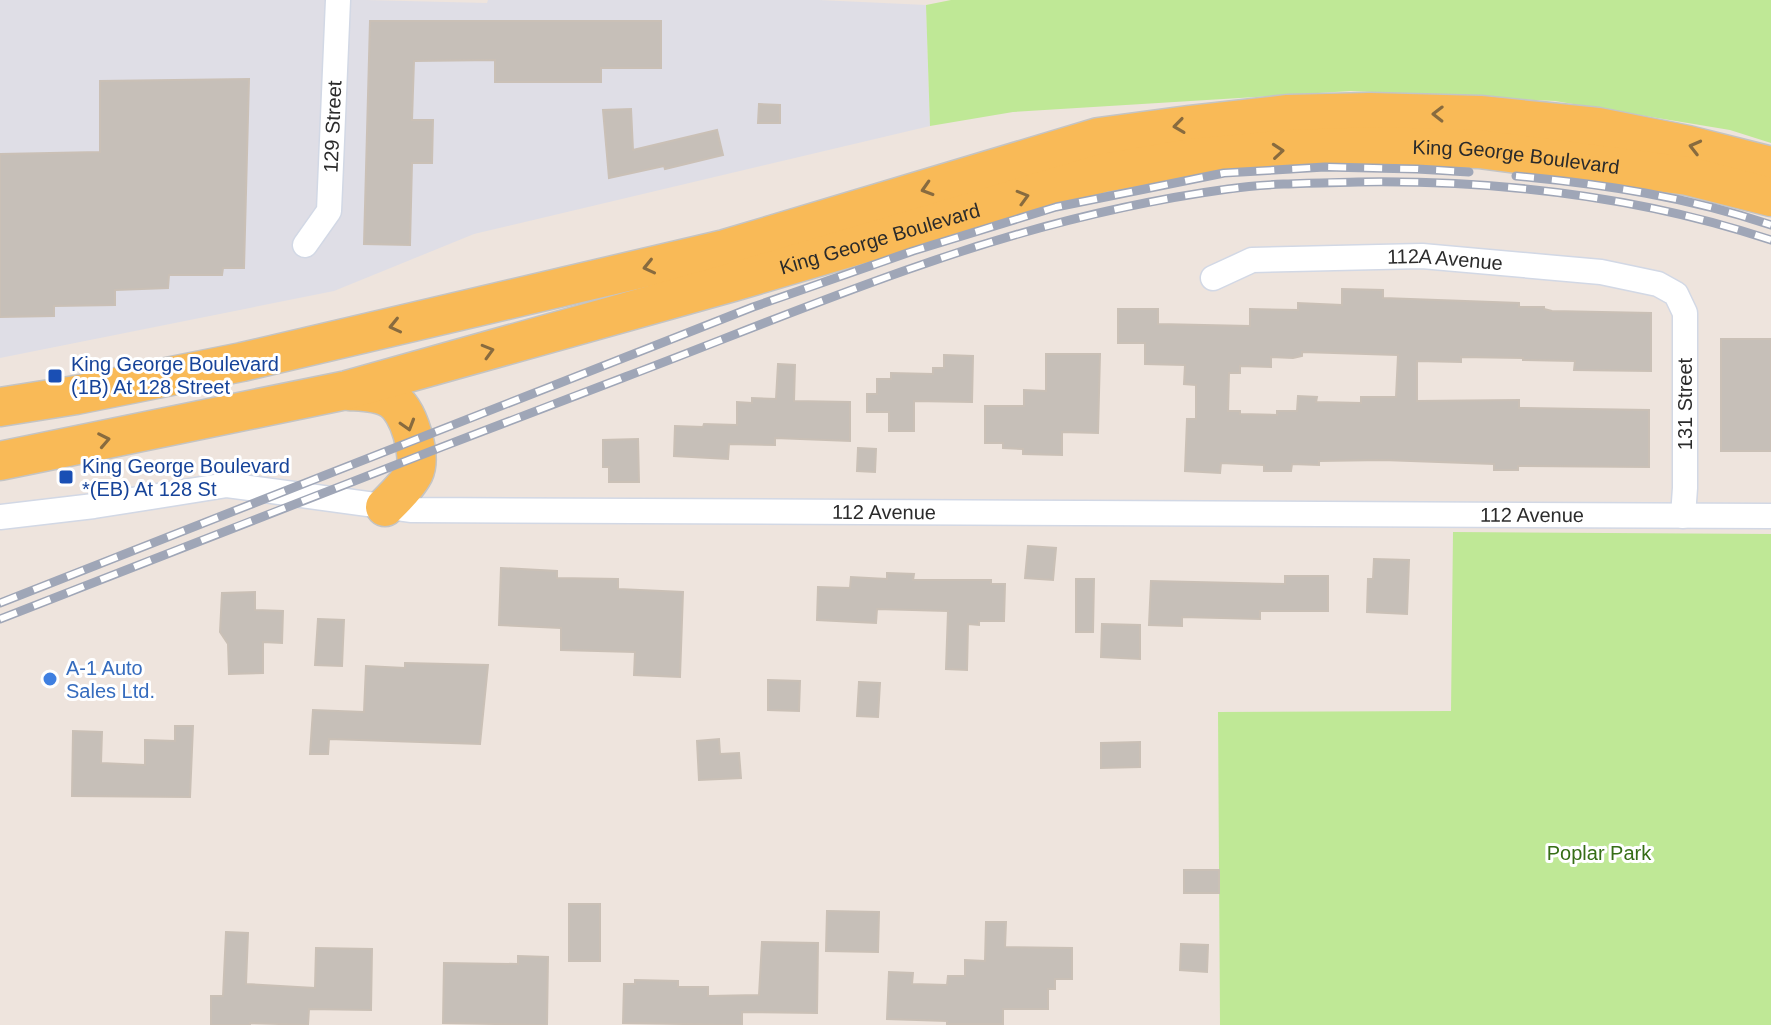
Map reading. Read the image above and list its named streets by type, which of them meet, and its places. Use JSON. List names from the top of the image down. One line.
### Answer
{"streets":{"main road":["King George Boulevard"],"street":["129 Street","112A Avenue","131 Street","112 Avenue"]},"crossings":[["112A Avenue","131 Street"],["131 Street","112 Avenue"]],"parks":["Poplar Park"],"places":{"transit":["King George Boulevard (1B) At 128 Street","King George Boulevard *(EB) At 128 St"],"other":["A-1 Auto Sales Ltd."]}}
